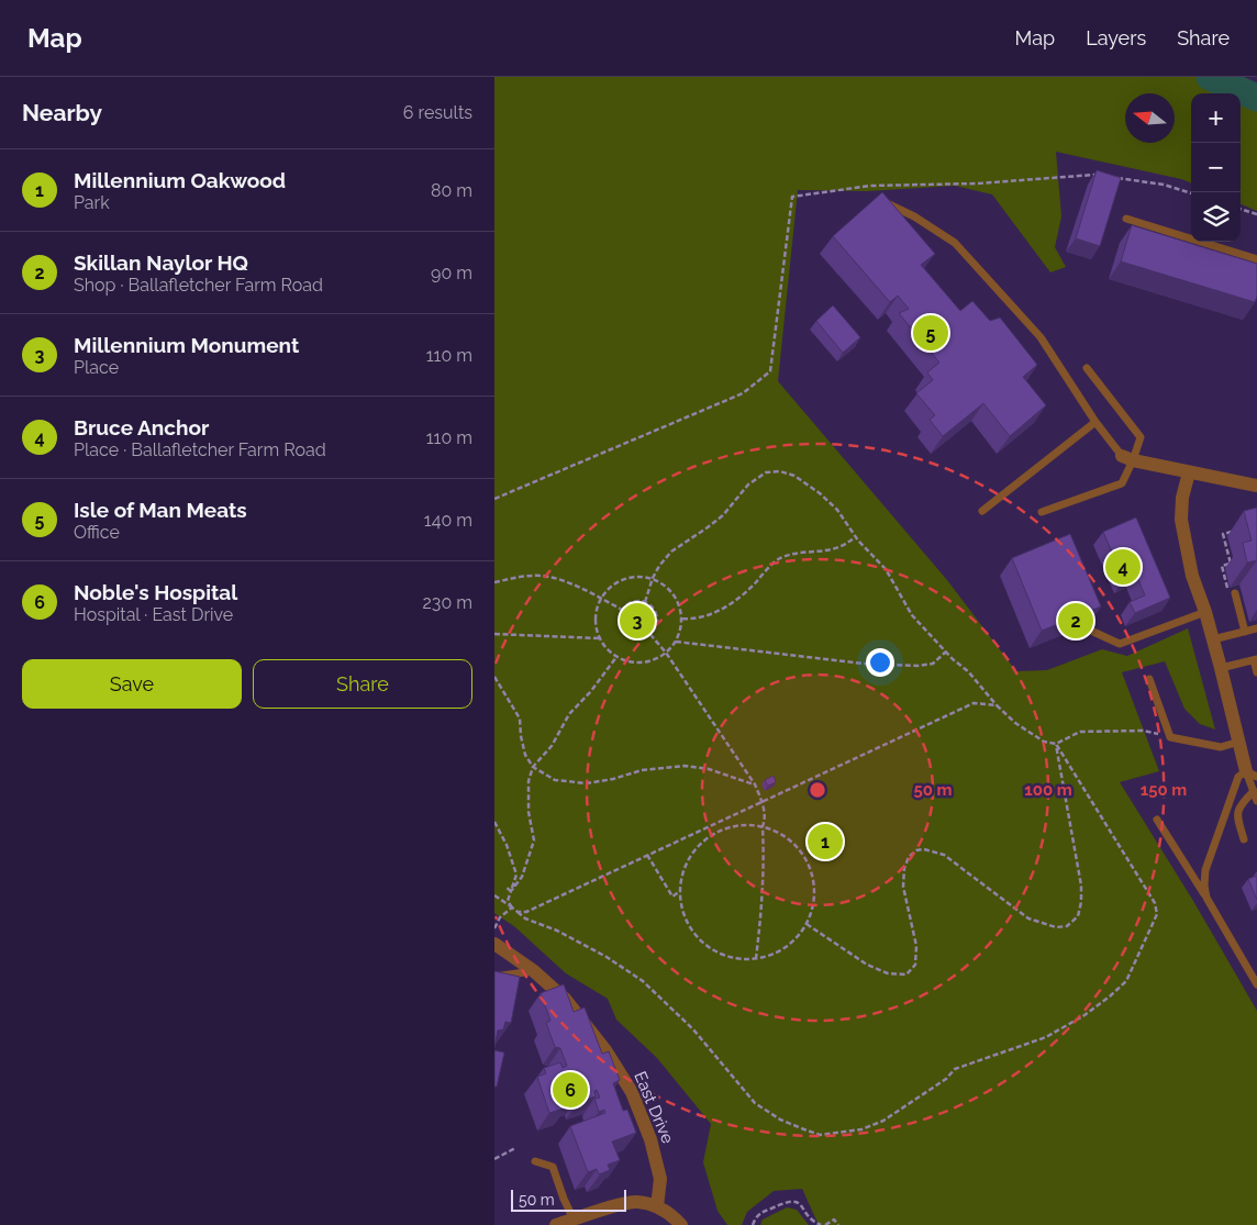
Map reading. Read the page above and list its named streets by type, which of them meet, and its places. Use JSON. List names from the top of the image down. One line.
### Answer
{"streets":{"street":["East Drive"]},"scale_bar":"50 m","north":"left","page":{"header":"Map","nav":["Map","Layers","Share"],"heading":["Nearby","6 results"],"map_buttons":["+","−"],"list":[{"mark":"1","name":"Millennium Oakwood","note":"Park","value":"80 m"},{"mark":"2","name":"Skillan Naylor HQ","note":"Shop · Ballafletcher Farm Road","value":"90 m"},{"mark":"3","name":"Millennium Monument","note":"Place","value":"110 m"},{"mark":"4","name":"Bruce Anchor","note":"Place · Ballafletcher Farm Road","value":"110 m"},{"mark":"5","name":"Isle of Man Meats","note":"Office","value":"140 m"},{"mark":"6","name":"Noble's Hospital","note":"Hospital · East Drive","value":"230 m"}],"pins":["5","4","2","3","1","6"],"buttons":["Save","Share"],"scale":"50 m"},"rings":["50 m","100 m","150 m"]}
